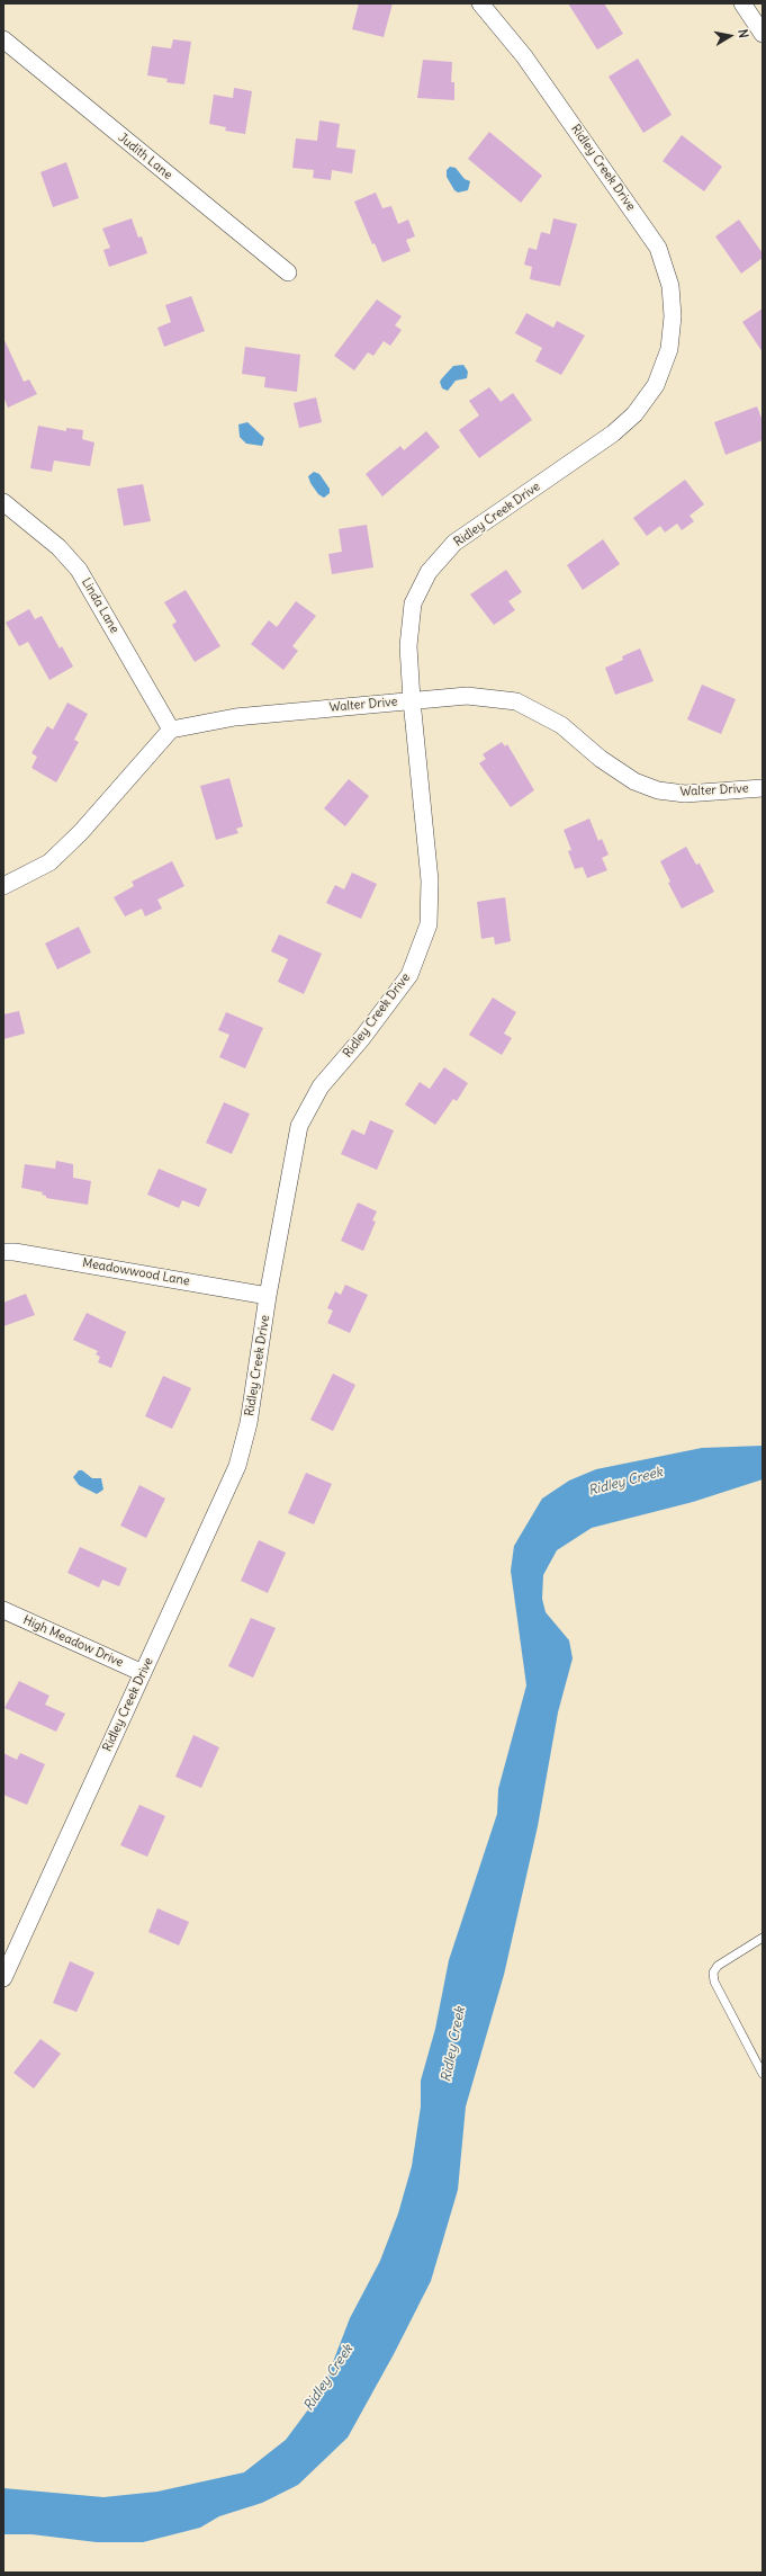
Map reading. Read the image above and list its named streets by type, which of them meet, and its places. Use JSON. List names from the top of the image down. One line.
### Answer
{"streets":{"street":["Judith Lane","Ridley Creek Drive","Linda Lane","Walter Drive","Meadowwood Lane","High Meadow Drive"]},"crossings":[["Ridley Creek Drive","Walter Drive"],["Ridley Creek Drive","Meadowwood Lane"],["Ridley Creek Drive","High Meadow Drive"],["Linda Lane","Walter Drive"]],"water":["Ridley Creek"],"north":"right"}
